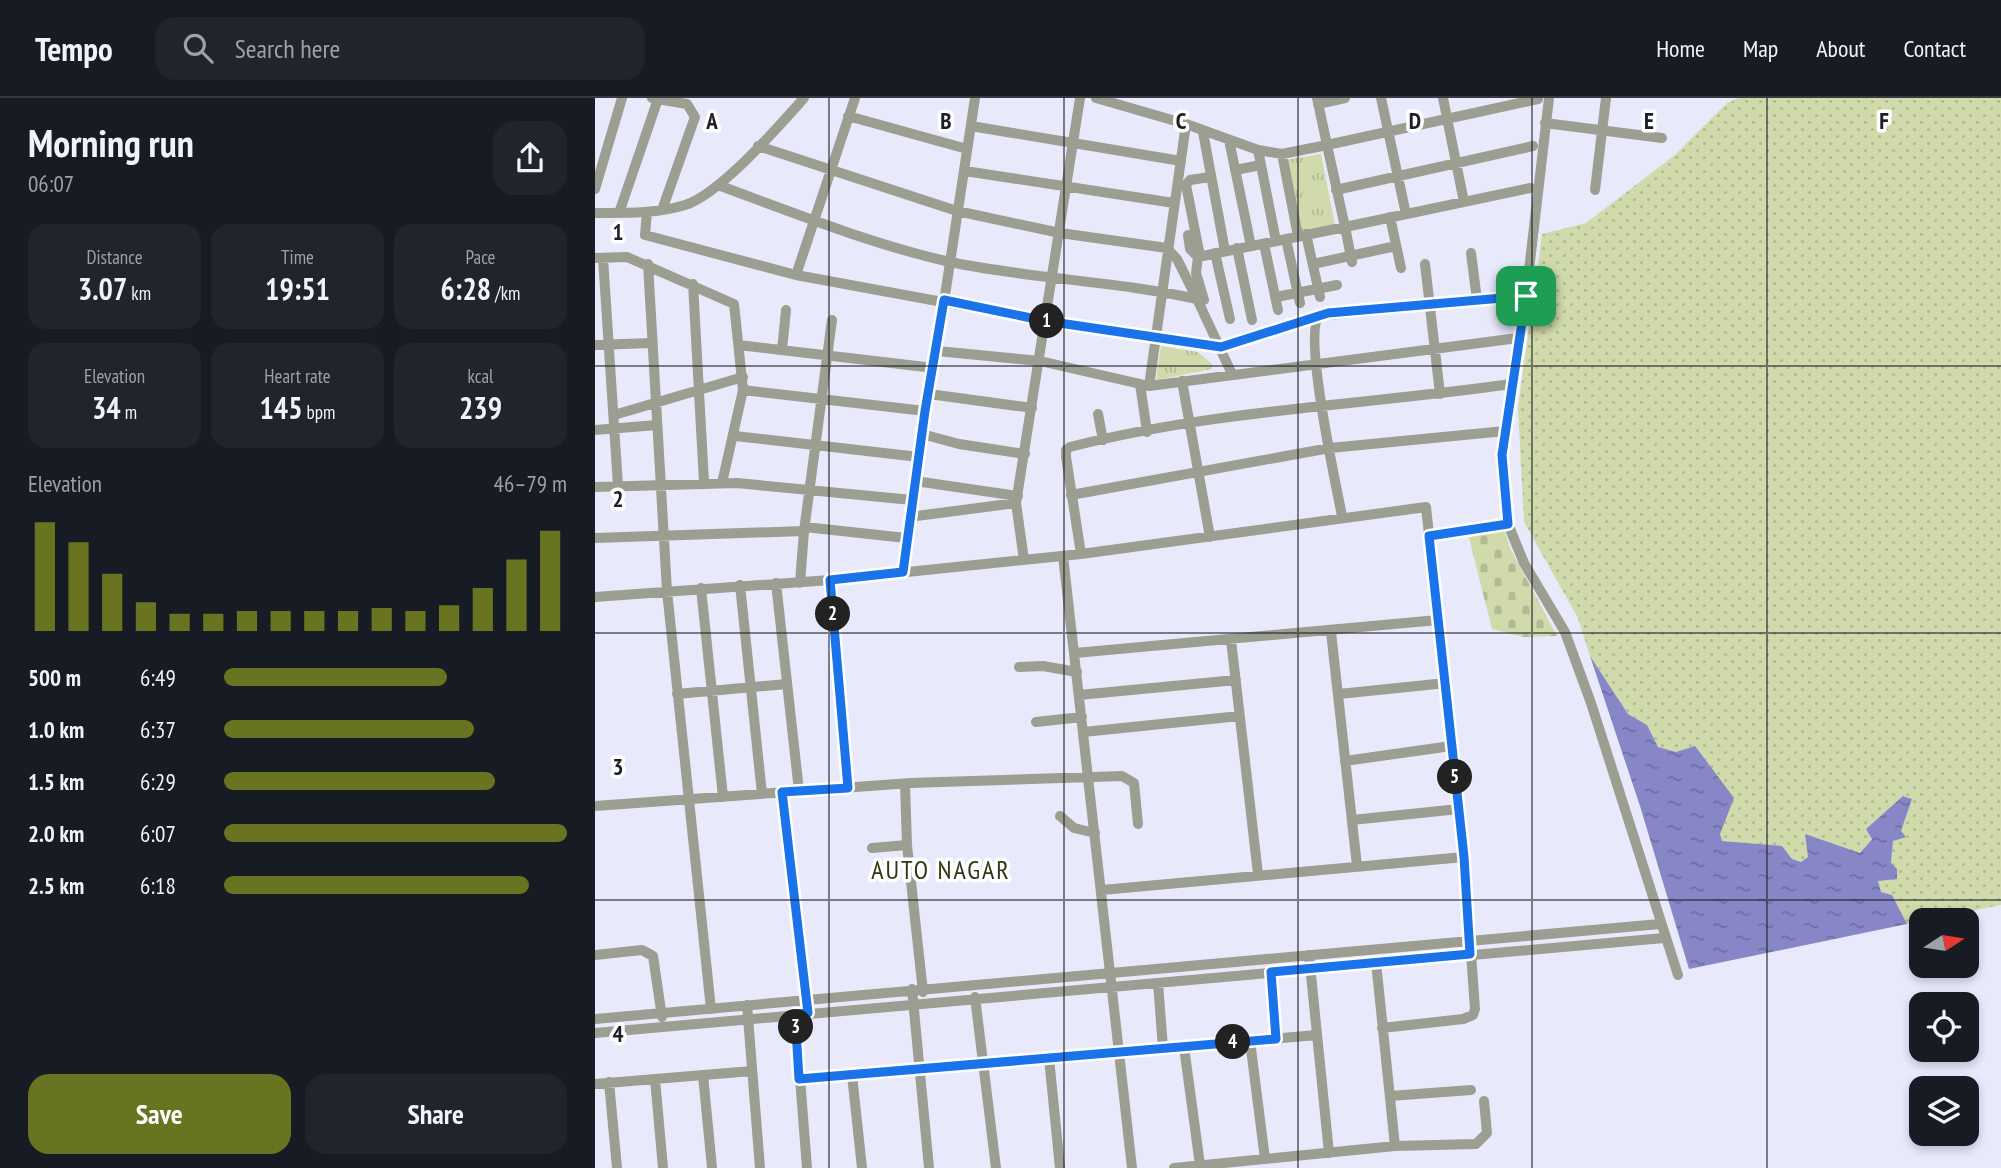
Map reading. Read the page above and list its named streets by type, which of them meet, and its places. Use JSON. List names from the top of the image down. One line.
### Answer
{"districts":["AUTO NAGAR"],"north":"right","page":{"header":"Tempo","search":"Search here","nav":["Home","Map","About","Contact"],"heading":["Morning run","06:07"],"stats":[["Distance","3.07 km"],["Time","19:51"],["Pace","6:28 /km"],["Elevation","34 m"],["Heart rate","145 bpm"],["kcal","239"]],"pins":["1","2","5","3","4"],"chart":["Elevation","46–79 m"],"list":[{"name":"500 m","note":"6:49"},{"name":"1.0 km","note":"6:37"},{"name":"1.5 km","note":"6:29"},{"name":"2.0 km","note":"6:07"},{"name":"2.5 km","note":"6:18"}],"buttons":["Save","Share"]},"grid":{"columns":["A","B","C","D","E","F"],"rows":["1","2","3","4"]}}
